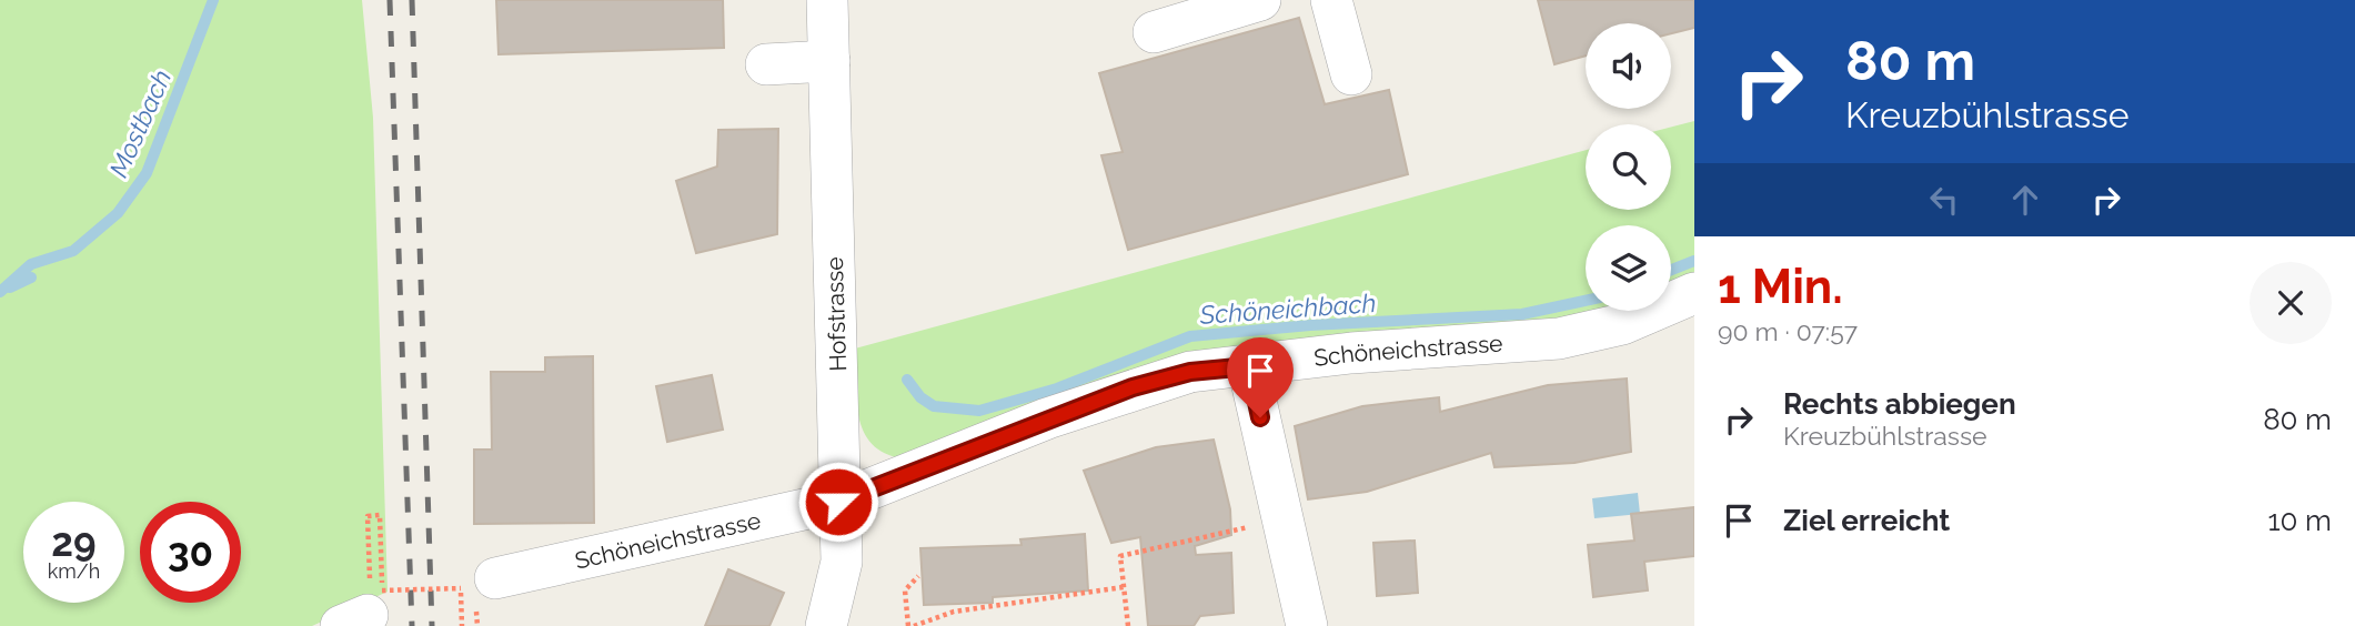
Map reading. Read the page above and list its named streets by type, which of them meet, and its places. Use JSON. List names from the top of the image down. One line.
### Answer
{"streets":{"street":["Hofstrasse","Schöneichstrasse"]},"crossings":[["Hofstrasse","Schöneichstrasse"]],"water":["Mostbach","Schöneichbach"],"page":{"turn":["80 m","Kreuzbühlstrasse"],"heading":["1 Min.","90 m · 07:57"],"list":[{"name":"Rechts abbiegen","note":"Kreuzbühlstrasse","value":"80 m"},{"name":"Ziel erreicht","value":"10 m"}],"speed":"29 km/h","limit":"30"}}
